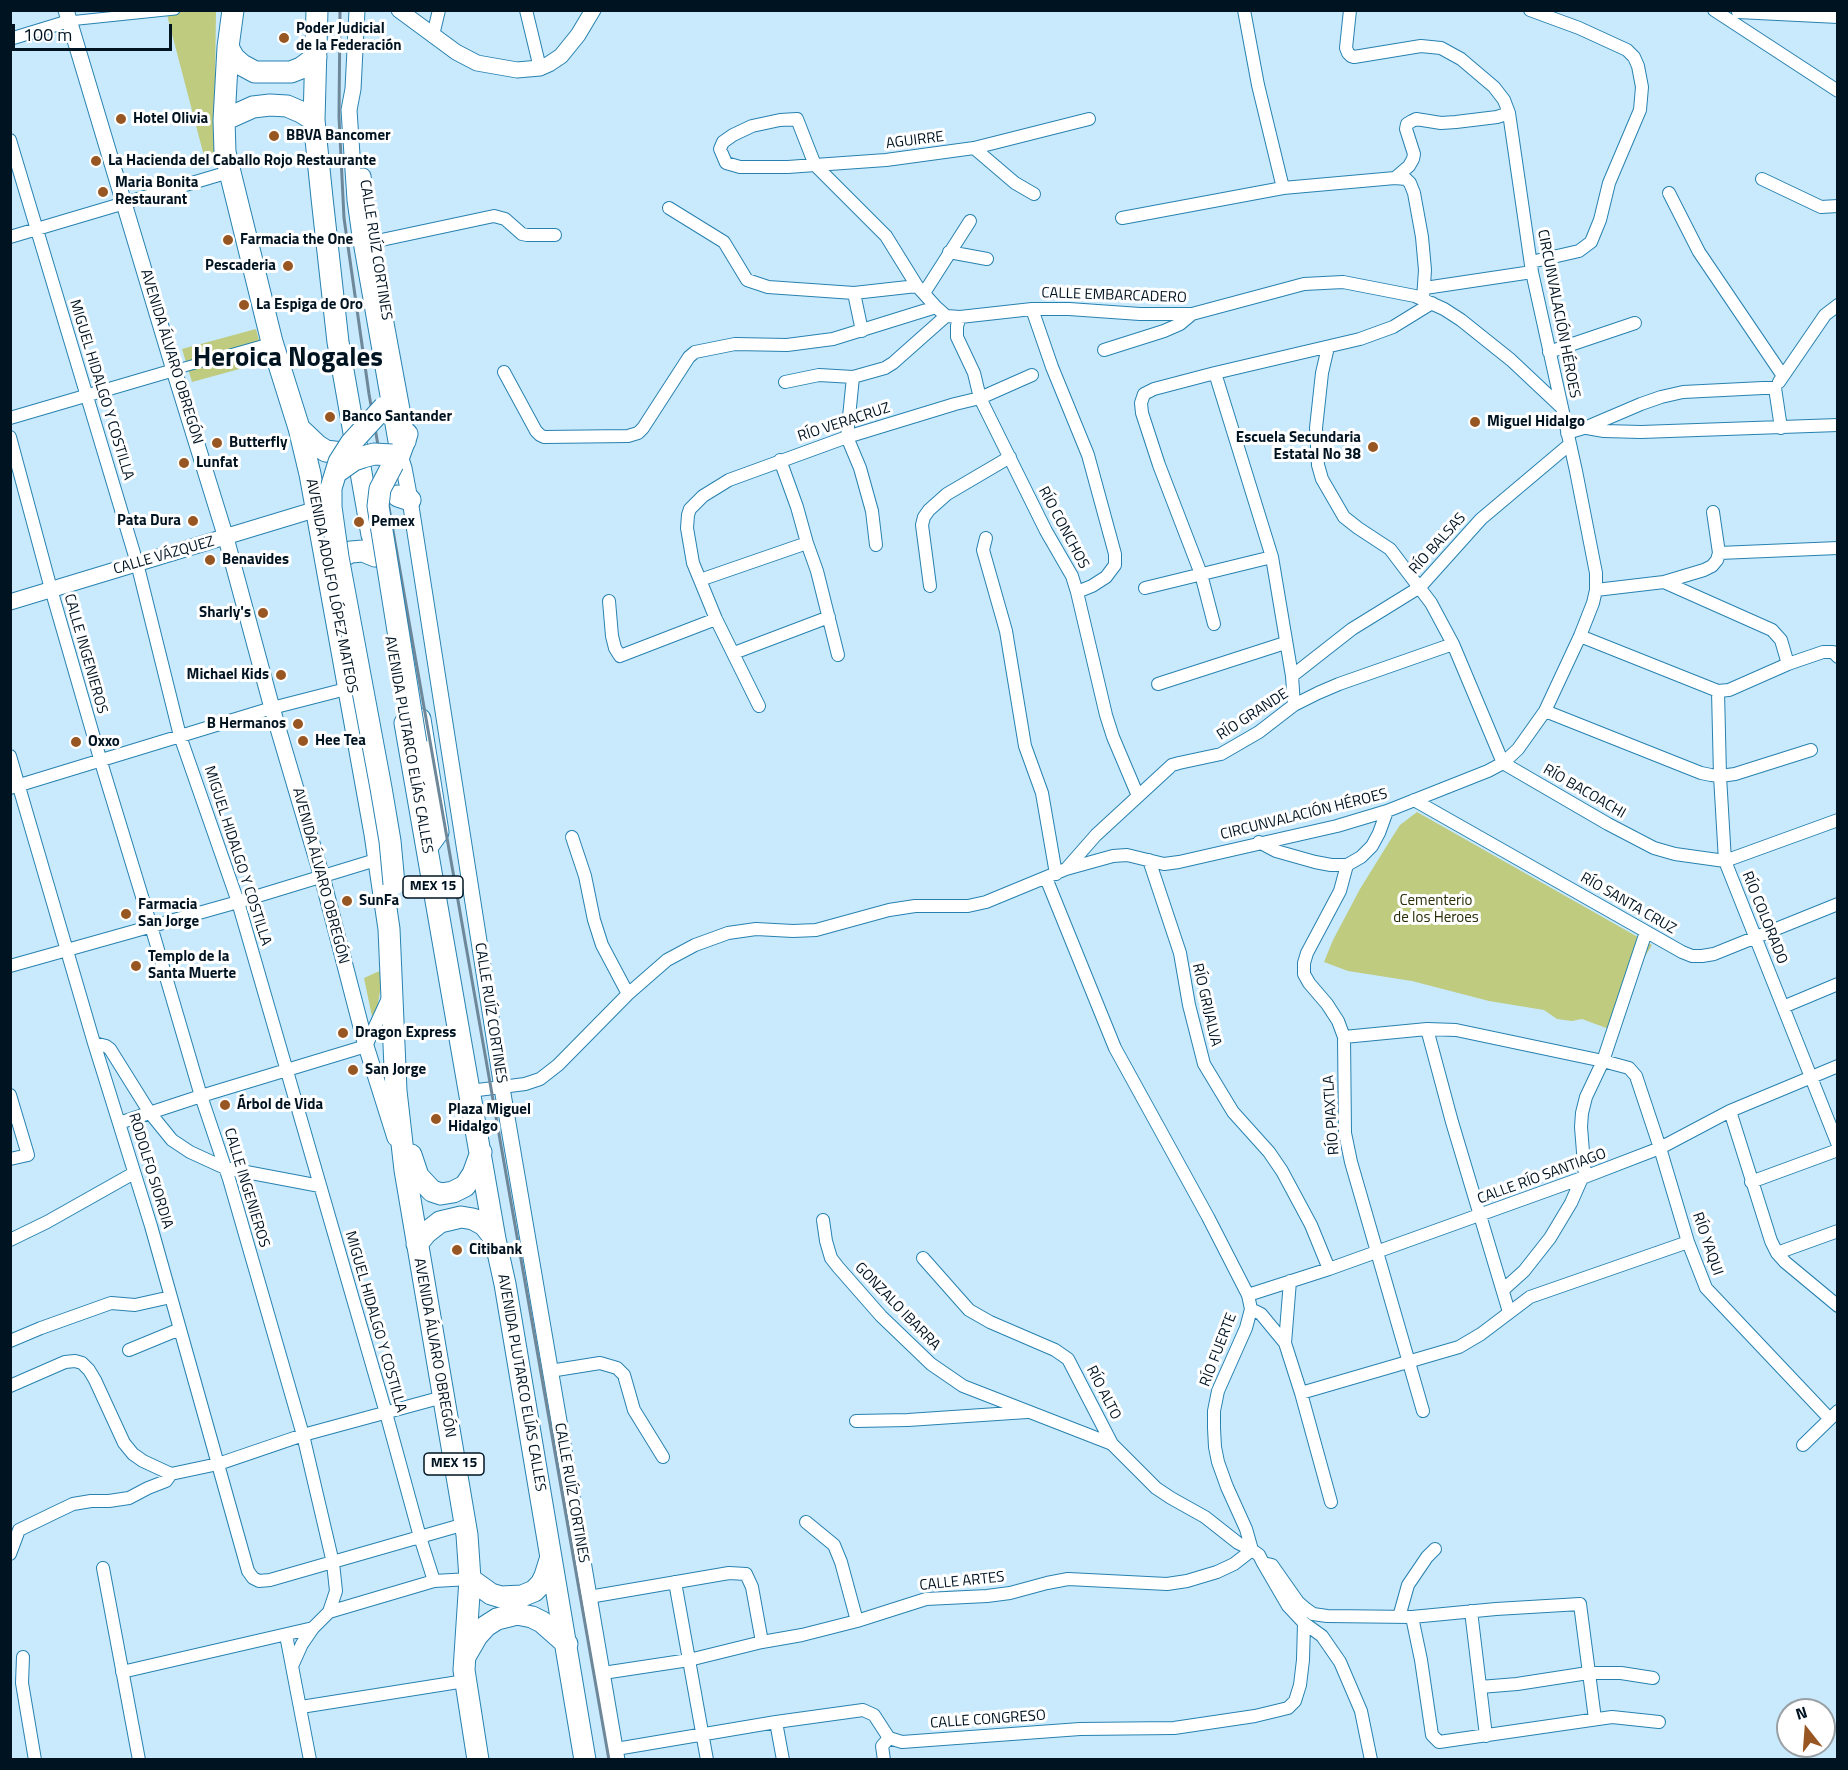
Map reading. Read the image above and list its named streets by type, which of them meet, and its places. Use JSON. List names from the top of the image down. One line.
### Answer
{"streets":{"highway":["AVENIDA ÁLVARO OBREGÓN","AVENIDA ADOLFO LÓPEZ MATEOS","AVENIDA PLUTARCO ELÍAS CALLES","MEX 15"],"street":["AGUIRRE","CALLE RUÍZ CORTINES","CALLE EMBARCADERO","CIRCUNVALACIÓN HÉROES","MIGUEL HIDALGO Y COSTILLA","RÍO VERACRUZ","RÍO CONCHOS","RÍO BALSAS","CALLE VÁZQUEZ","CALLE INGENIEROS","RÍO GRANDE","RÍO BACOACHI","RÍO SANTA CRUZ","RÍO COLORADO","RÍO GRIJALVA","RÍO PIAXTLA","RODOLFO SIORDIA","CALLE RÍO SANTIAGO","RÍO YAQUI","GONZALO IBARRA","RÍO FUERTE","RÍO ALTO","CALLE ARTES","CALLE CONGRESO"]},"crossings":[["CALLE RUÍZ CORTINES","CIRCUNVALACIÓN HÉROES"],["CALLE RUÍZ CORTINES","AVENIDA PLUTARCO ELÍAS CALLES"],["CALLE RUÍZ CORTINES","CALLE ARTES"],["CALLE EMBARCADERO","CIRCUNVALACIÓN HÉROES"],["CALLE EMBARCADERO","RÍO CONCHOS"],["CIRCUNVALACIÓN HÉROES","RÍO BALSAS"],["CIRCUNVALACIÓN HÉROES","RÍO GRANDE"],["CIRCUNVALACIÓN HÉROES","AVENIDA PLUTARCO ELÍAS CALLES"],["CIRCUNVALACIÓN HÉROES","RÍO BACOACHI"],["CIRCUNVALACIÓN HÉROES","RÍO SANTA CRUZ"],["CIRCUNVALACIÓN HÉROES","RÍO GRIJALVA"],["CIRCUNVALACIÓN HÉROES","RÍO FUERTE"],["AVENIDA ÁLVARO OBREGÓN","CALLE VÁZQUEZ"],["AVENIDA ÁLVARO OBREGÓN","AVENIDA ADOLFO LÓPEZ MATEOS"],["MIGUEL HIDALGO Y COSTILLA","CALLE VÁZQUEZ"],["RÍO VERACRUZ","RÍO CONCHOS"],["RÍO CONCHOS","RÍO GRANDE"],["CALLE VÁZQUEZ","AVENIDA ADOLFO LÓPEZ MATEOS"],["CALLE VÁZQUEZ","CALLE INGENIEROS"],["CALLE INGENIEROS","RODOLFO SIORDIA"],["RÍO GRANDE","RÍO FUERTE"],["RÍO BACOACHI","RÍO COLORADO"],["RÍO SANTA CRUZ","RÍO COLORADO"],["RÍO COLORADO","CALLE RÍO SANTIAGO"],["RÍO GRIJALVA","CALLE RÍO SANTIAGO"],["RÍO PIAXTLA","CALLE RÍO SANTIAGO"],["RÍO PIAXTLA","RÍO YAQUI"],["CALLE RÍO SANTIAGO","RÍO YAQUI"],["CALLE RÍO SANTIAGO","RÍO FUERTE"],["GONZALO IBARRA","RÍO ALTO"],["RÍO FUERTE","RÍO ALTO"],["RÍO FUERTE","CALLE ARTES"],["RÍO ALTO","CALLE ARTES"]],"districts":["Heroica Nogales"],"parks":["Cementerio de los Heroes"],"places":["Poder Judicial de la Federación","Hotel Olivia","BBVA Bancomer","La Hacienda del Caballo Rojo Restaurante","Maria Bonita Restaurant","Farmacia the One","Pescaderia","La Espiga de Oro","Banco Santander","Miguel Hidalgo","Butterfly","Escuela Secundaria Estatal No 38","Lunfat","Pata Dura","Pemex","Benavides","Sharly's","Michael Kids","B Hermanos","Hee Tea","Oxxo","SunFa","Farmacia San Jorge","Templo de la Santa Muerte","Dragon Express","San Jorge","Árbol de Vida","Plaza Miguel Hidalgo","Citibank"],"scale_bar":"100 m","north":"top"}
